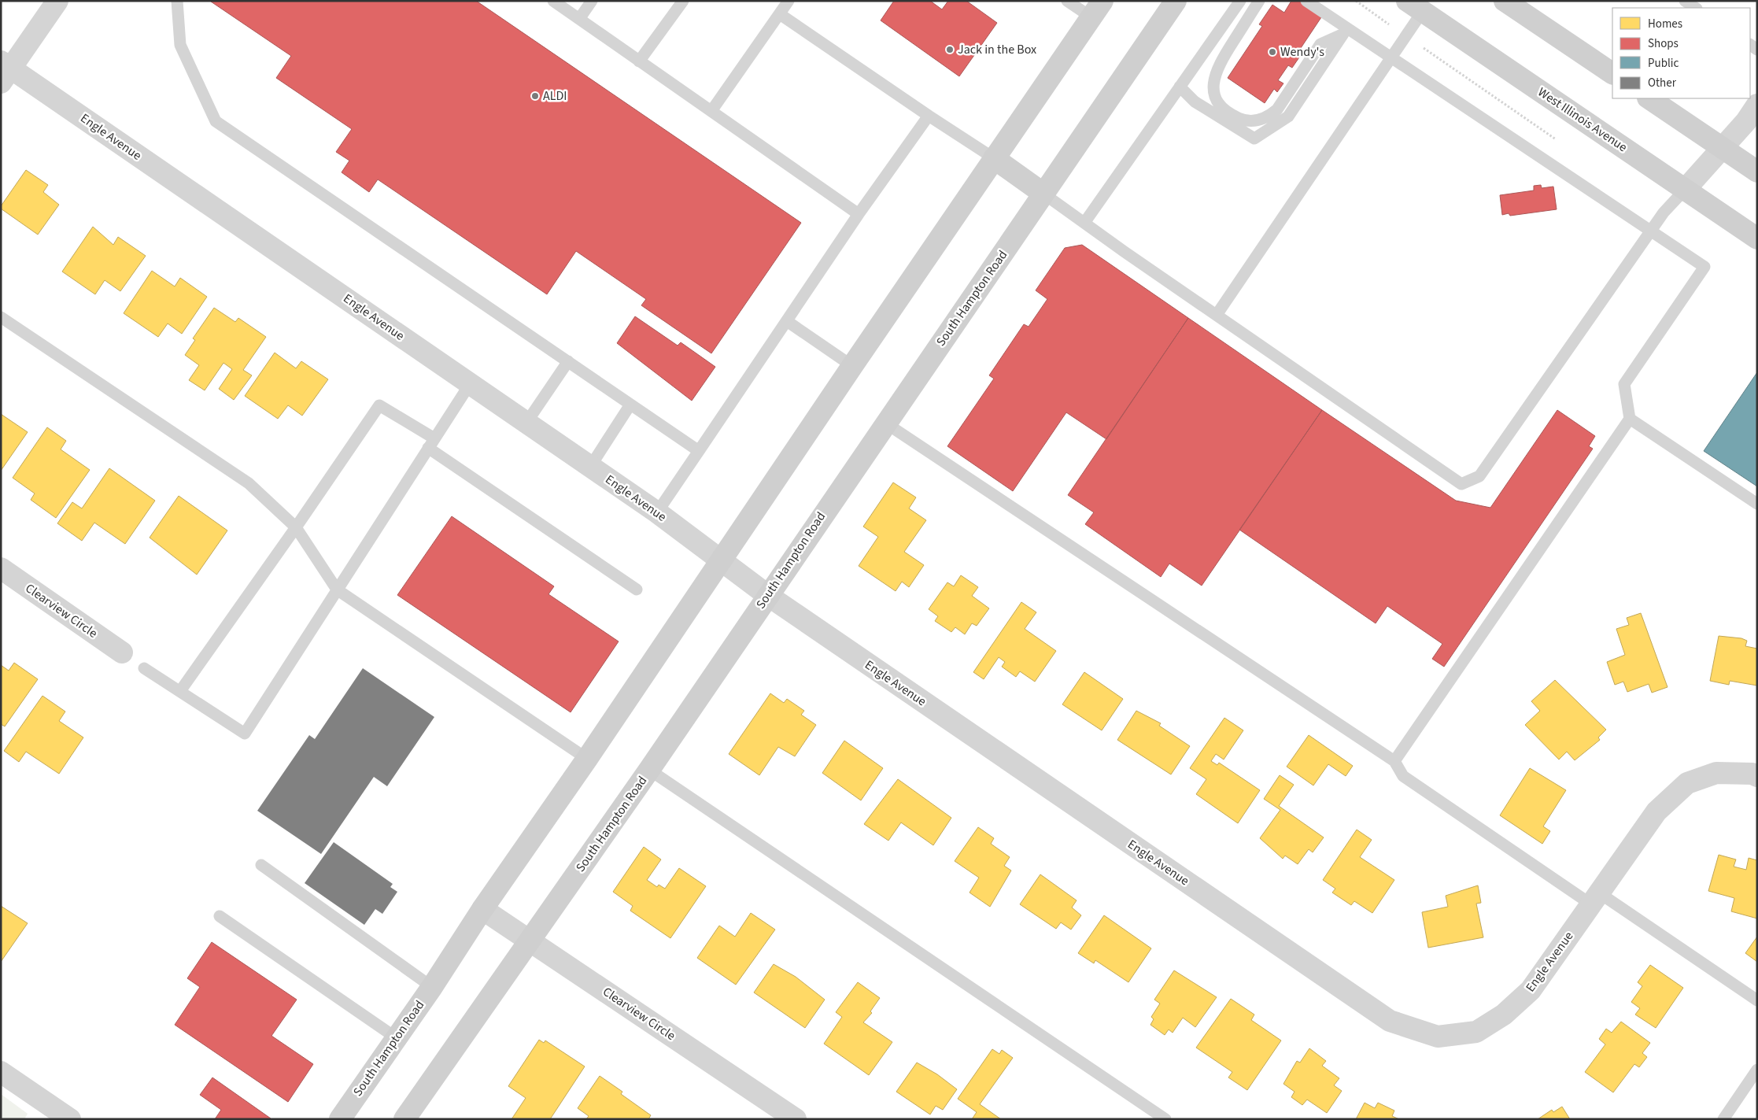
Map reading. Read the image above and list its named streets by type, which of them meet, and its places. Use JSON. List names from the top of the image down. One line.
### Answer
{"streets":{"main road":["West Illinois Avenue","South Hampton Road"],"street":["Engle Avenue","Clearview Circle"]},"crossings":[["Engle Avenue","South Hampton Road"],["South Hampton Road","Clearview Circle"]],"places":["Jack in the Box","Wendy's","ALDI"],"legend":["Homes","Shops","Public","Other"]}
